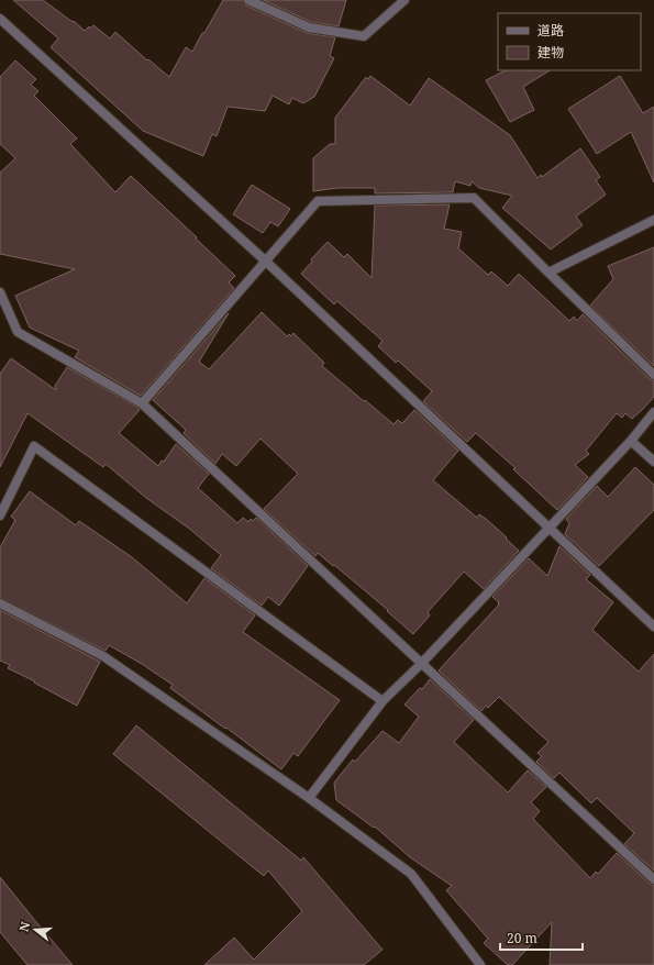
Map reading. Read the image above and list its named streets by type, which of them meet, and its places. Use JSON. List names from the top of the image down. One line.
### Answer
{"legend":["道路","建物"],"scale_bar":"20 m","north":"left"}
